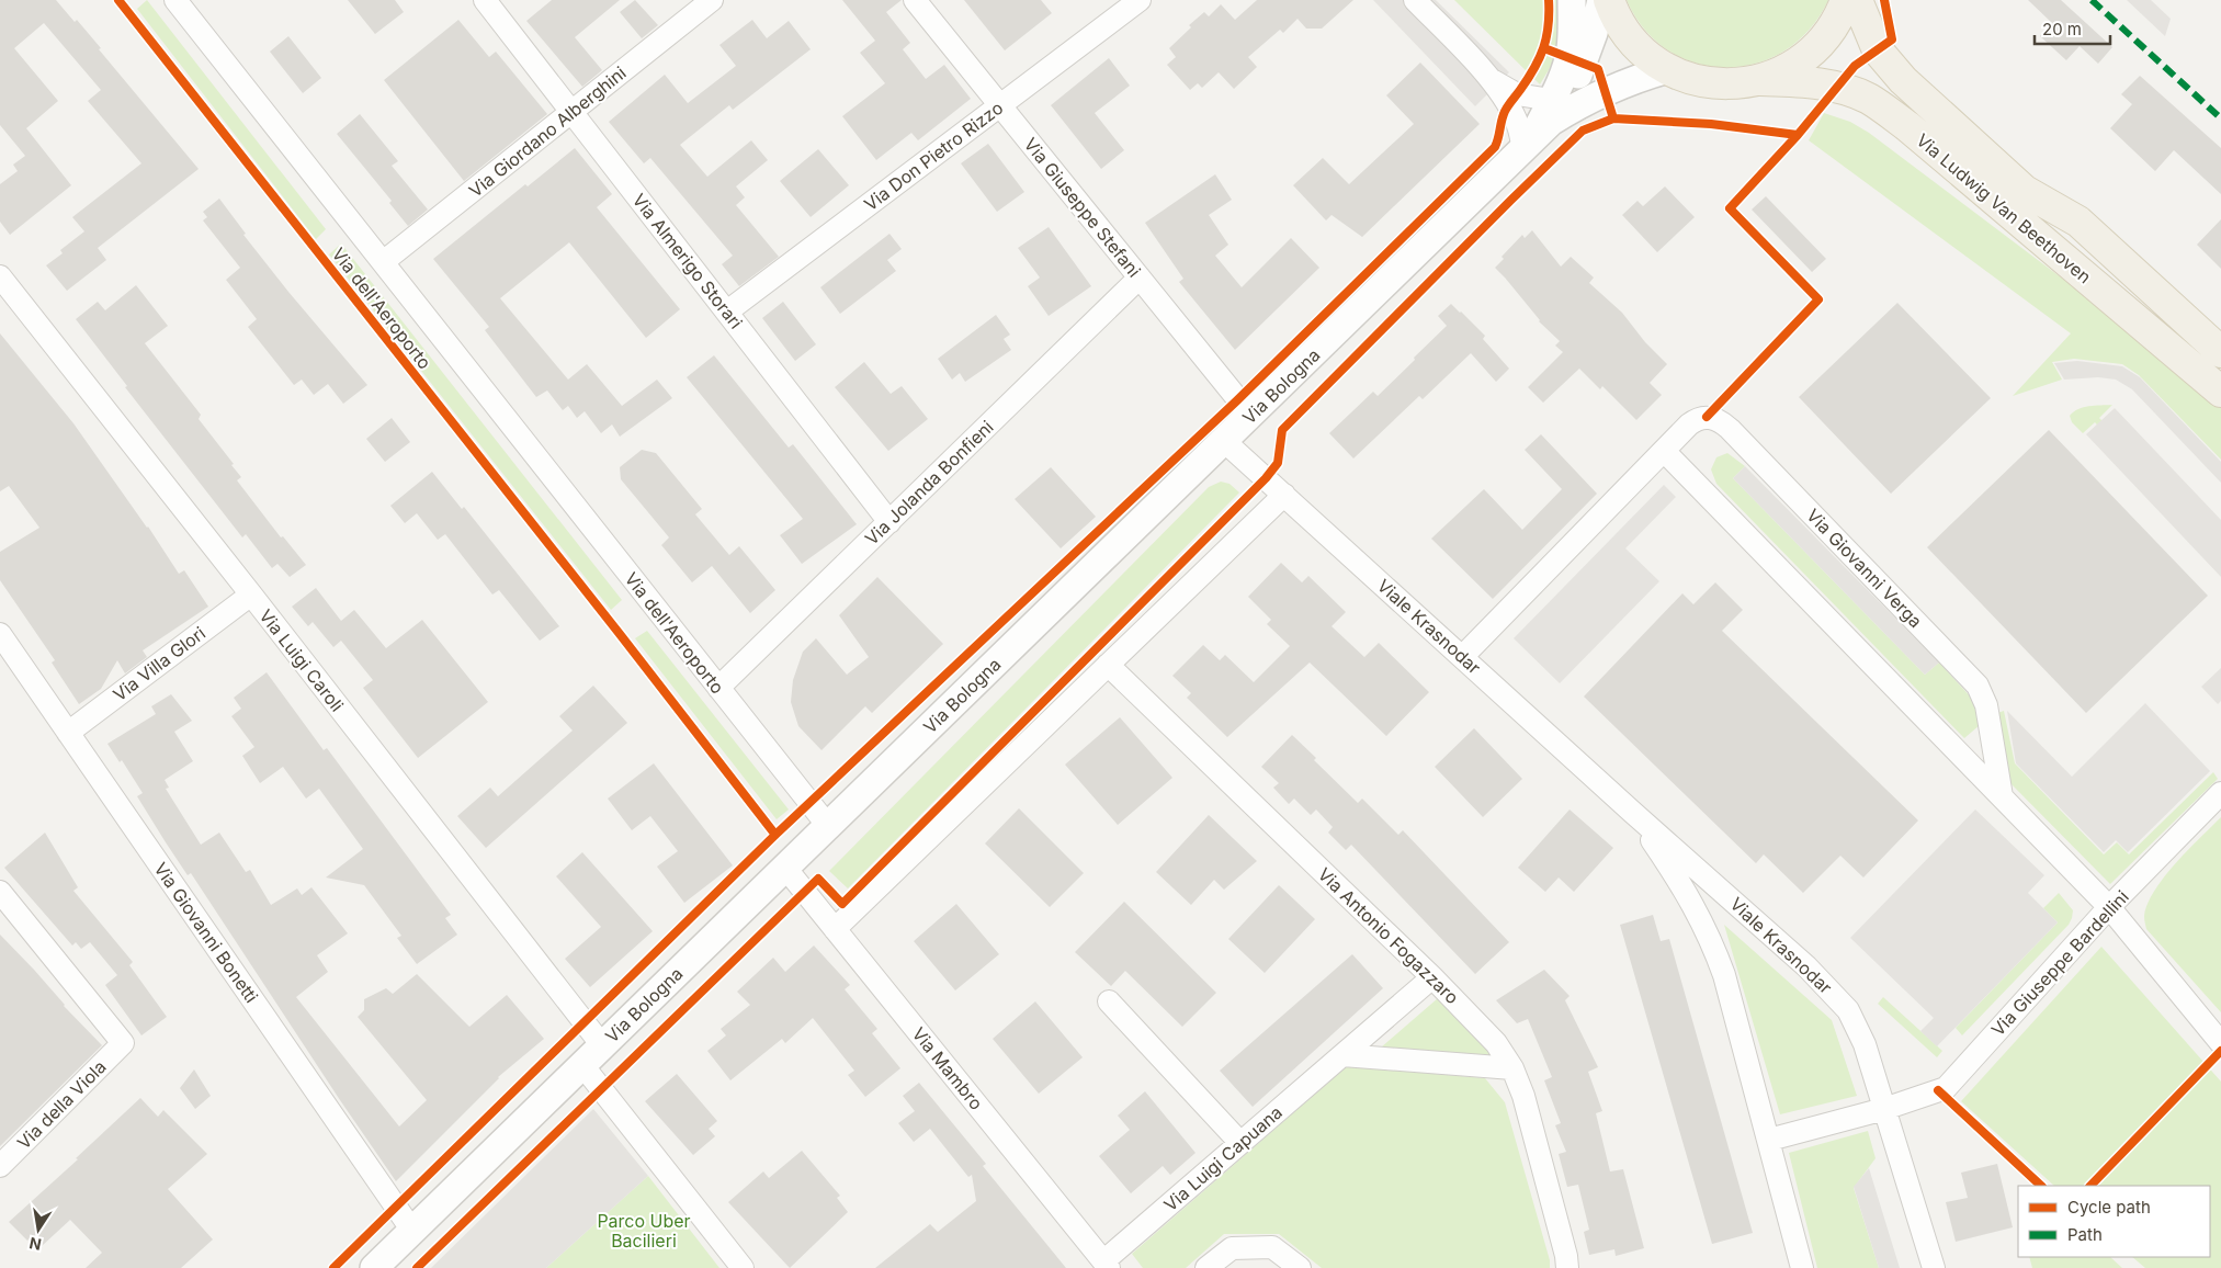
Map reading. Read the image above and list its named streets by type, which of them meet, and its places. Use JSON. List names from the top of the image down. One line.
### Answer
{"streets":{"main road":["Via Ludwig Van Beethoven"],"street":["Via Giordano Alberghini","Via Don Pietro Rizzo","Via Giuseppe Stefani","Via Almerigo Storari","Via dell'Aeroporto","Via Bologna","Via Jolanda Bonfieni","Via Giovanni Verga","Viale Krasnodar","Via Luigi Caroli","Via Villa Glori","Via Giovanni Bonetti","Via Antonio Fogazzaro","Via Giuseppe Bardellini","Via Mambro","Via della Viola","Via Luigi Capuana"]},"crossings":[["Via Giordano Alberghini","Via Almerigo Storari"],["Via Giordano Alberghini","Via dell'Aeroporto"],["Via Don Pietro Rizzo","Via Giuseppe Stefani"],["Via Don Pietro Rizzo","Via Almerigo Storari"],["Via Giuseppe Stefani","Via Bologna"],["Via Giuseppe Stefani","Via Jolanda Bonfieni"],["Via Almerigo Storari","Via Jolanda Bonfieni"],["Via dell'Aeroporto","Via Bologna"],["Via dell'Aeroporto","Via Jolanda Bonfieni"],["Via Bologna","Viale Krasnodar"],["Via Bologna","Via Luigi Caroli"],["Via Bologna","Via Giovanni Bonetti"],["Via Bologna","Via Mambro"],["Via Giovanni Verga","Viale Krasnodar"],["Viale Krasnodar","Via Giuseppe Bardellini"],["Via Luigi Caroli","Via Villa Glori"],["Via Villa Glori","Via Giovanni Bonetti"],["Via Antonio Fogazzaro","Via Luigi Capuana"],["Via Mambro","Via Luigi Capuana"]],"parks":["Parco Uber Bacilieri"],"legend":["Cycle path","Path"],"scale_bar":"20 m","north":"bottom"}
